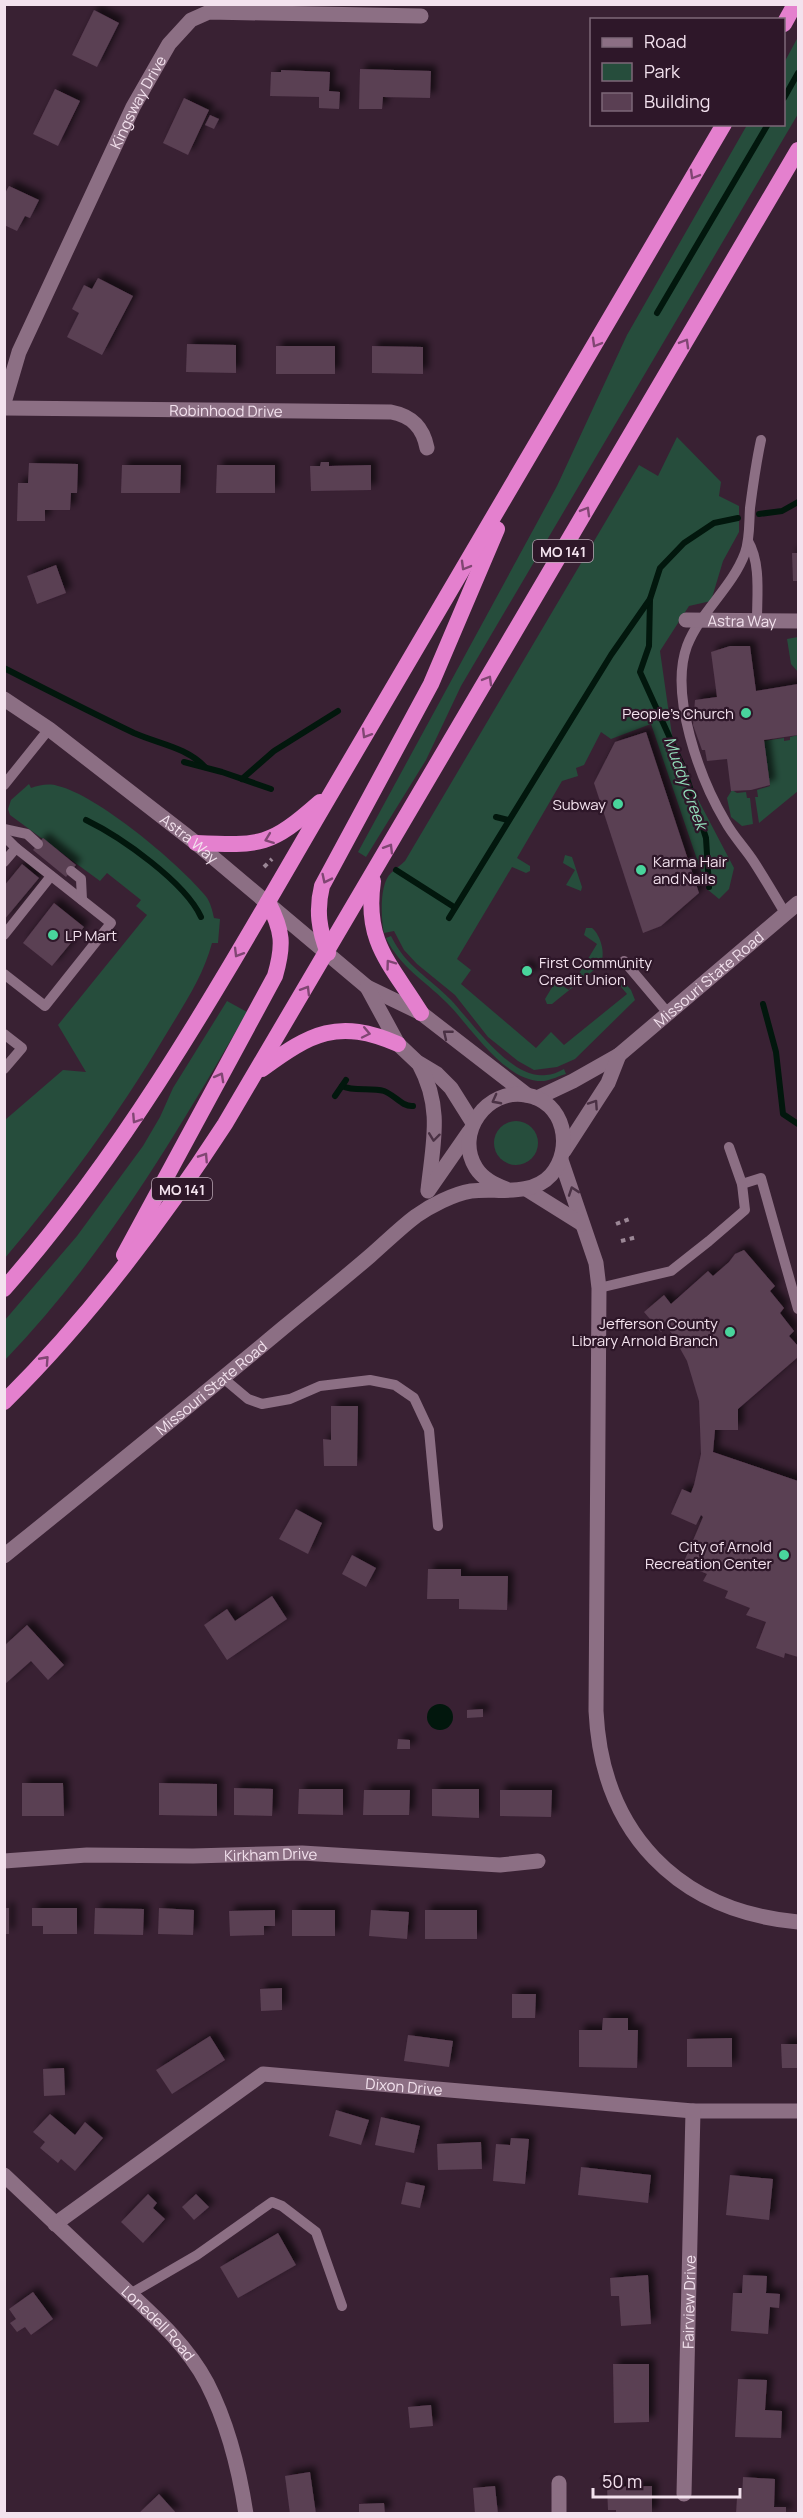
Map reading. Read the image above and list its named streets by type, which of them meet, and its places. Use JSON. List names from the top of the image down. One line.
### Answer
{"streets":{"highway":["MO 141"],"street":["Kingsway Drive","Robinhood Drive","Astra Way","Missouri State Road","Kirkham Drive","Dixon Drive","Fairview Drive","Lonedell Road"]},"crossings":[["MO 141","Astra Way"],["Astra Way","Missouri State Road"],["Dixon Drive","Fairview Drive"],["Dixon Drive","Lonedell Road"]],"water":["Muddy Creek"],"places":["People's Church","Subway","Karma Hair and Nails","LP Mart","First Community Credit Union","Jefferson County Library Arnold Branch","City of Arnold Recreation Center"],"legend":["Road","Park","Building"],"scale_bar":"50 m"}
